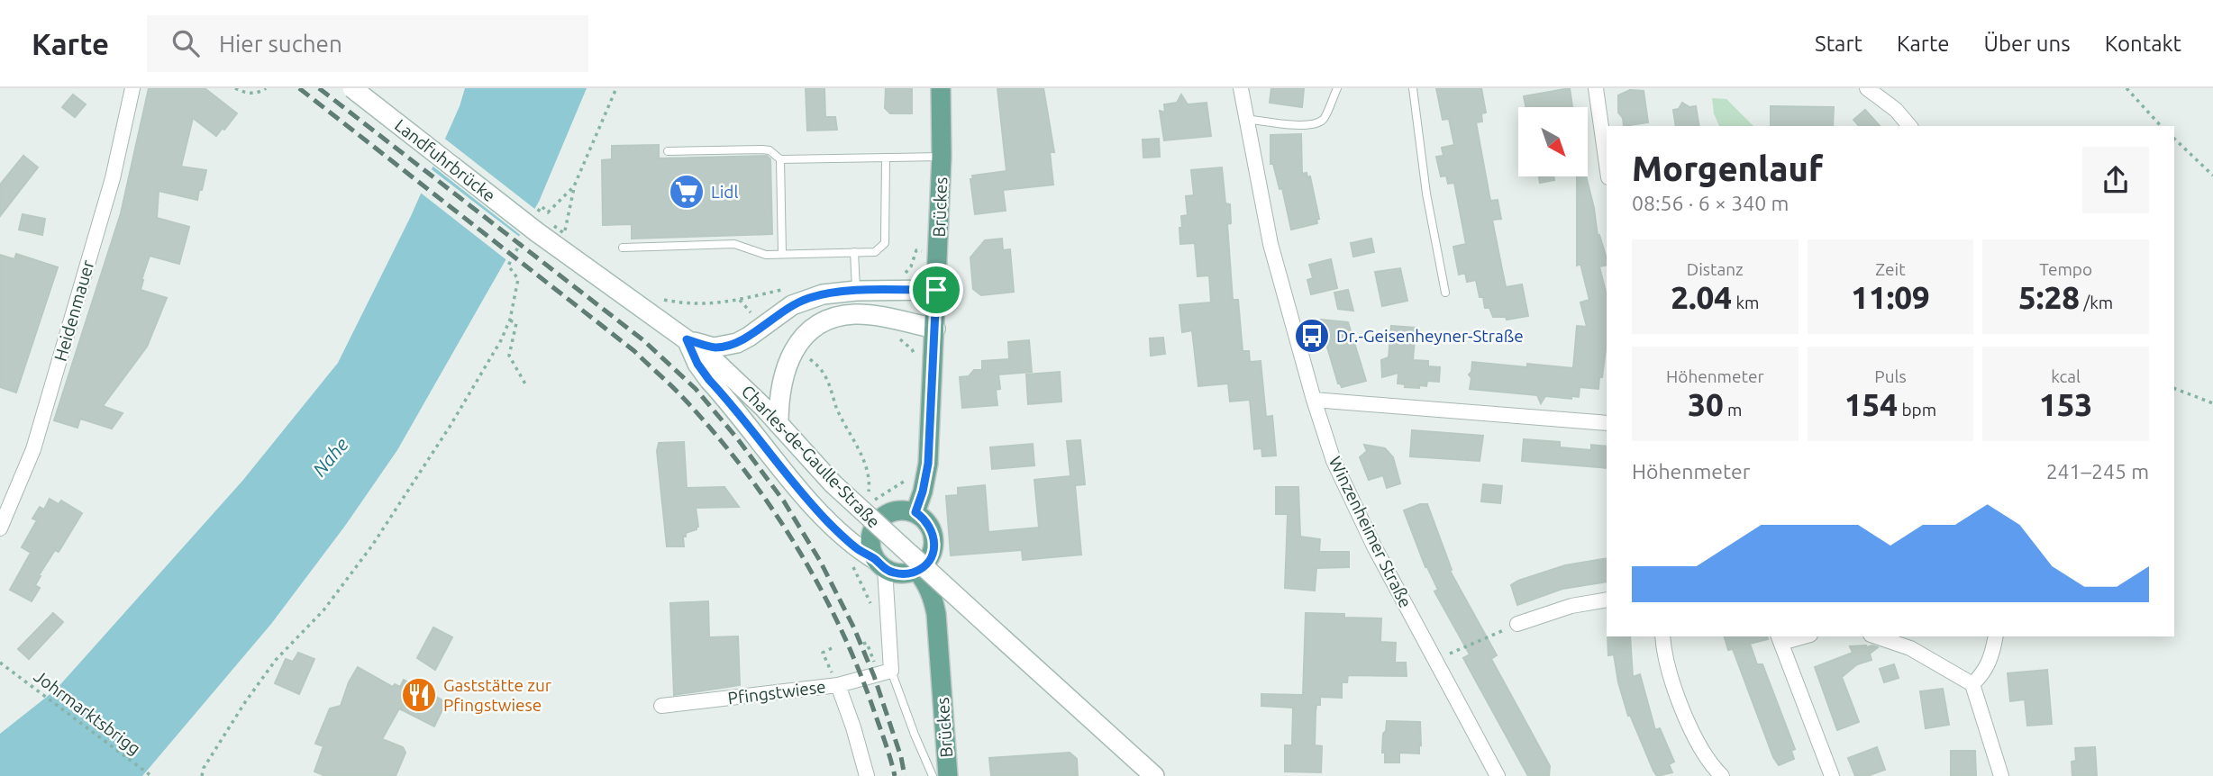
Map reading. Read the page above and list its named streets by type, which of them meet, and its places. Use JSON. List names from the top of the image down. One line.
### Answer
{"streets":{"main road":["Brückes"],"street":["Landfuhrbrücke","Heidenmauer","Charles-de-Gaulle-Straße","Winzenheimer Straße","Pfingstwiese"],"path":["Johrmarktsbrigg"]},"crossings":[["Landfuhrbrücke","Charles-de-Gaulle-Straße"]],"water":["Nahe"],"places":{"supermarket":["Lidl"],"bus stop":["Dr.-Geisenheyner-Straße"],"restaurant":["Gaststätte zur Pfingstwiese"]},"north":"bottom right","page":{"header":"Karte","search":"Hier suchen","nav":["Start","Karte","Über uns","Kontakt"],"heading":["Morgenlauf","08:56 · 6 × 340 m"],"stats":[["Distanz","2.04 km"],["Zeit","11:09"],["Tempo","5:28 /km"],["Höhenmeter","30 m"],["Puls","154 bpm"],["kcal","153"]],"chart":["Höhenmeter","241–245 m"]}}
